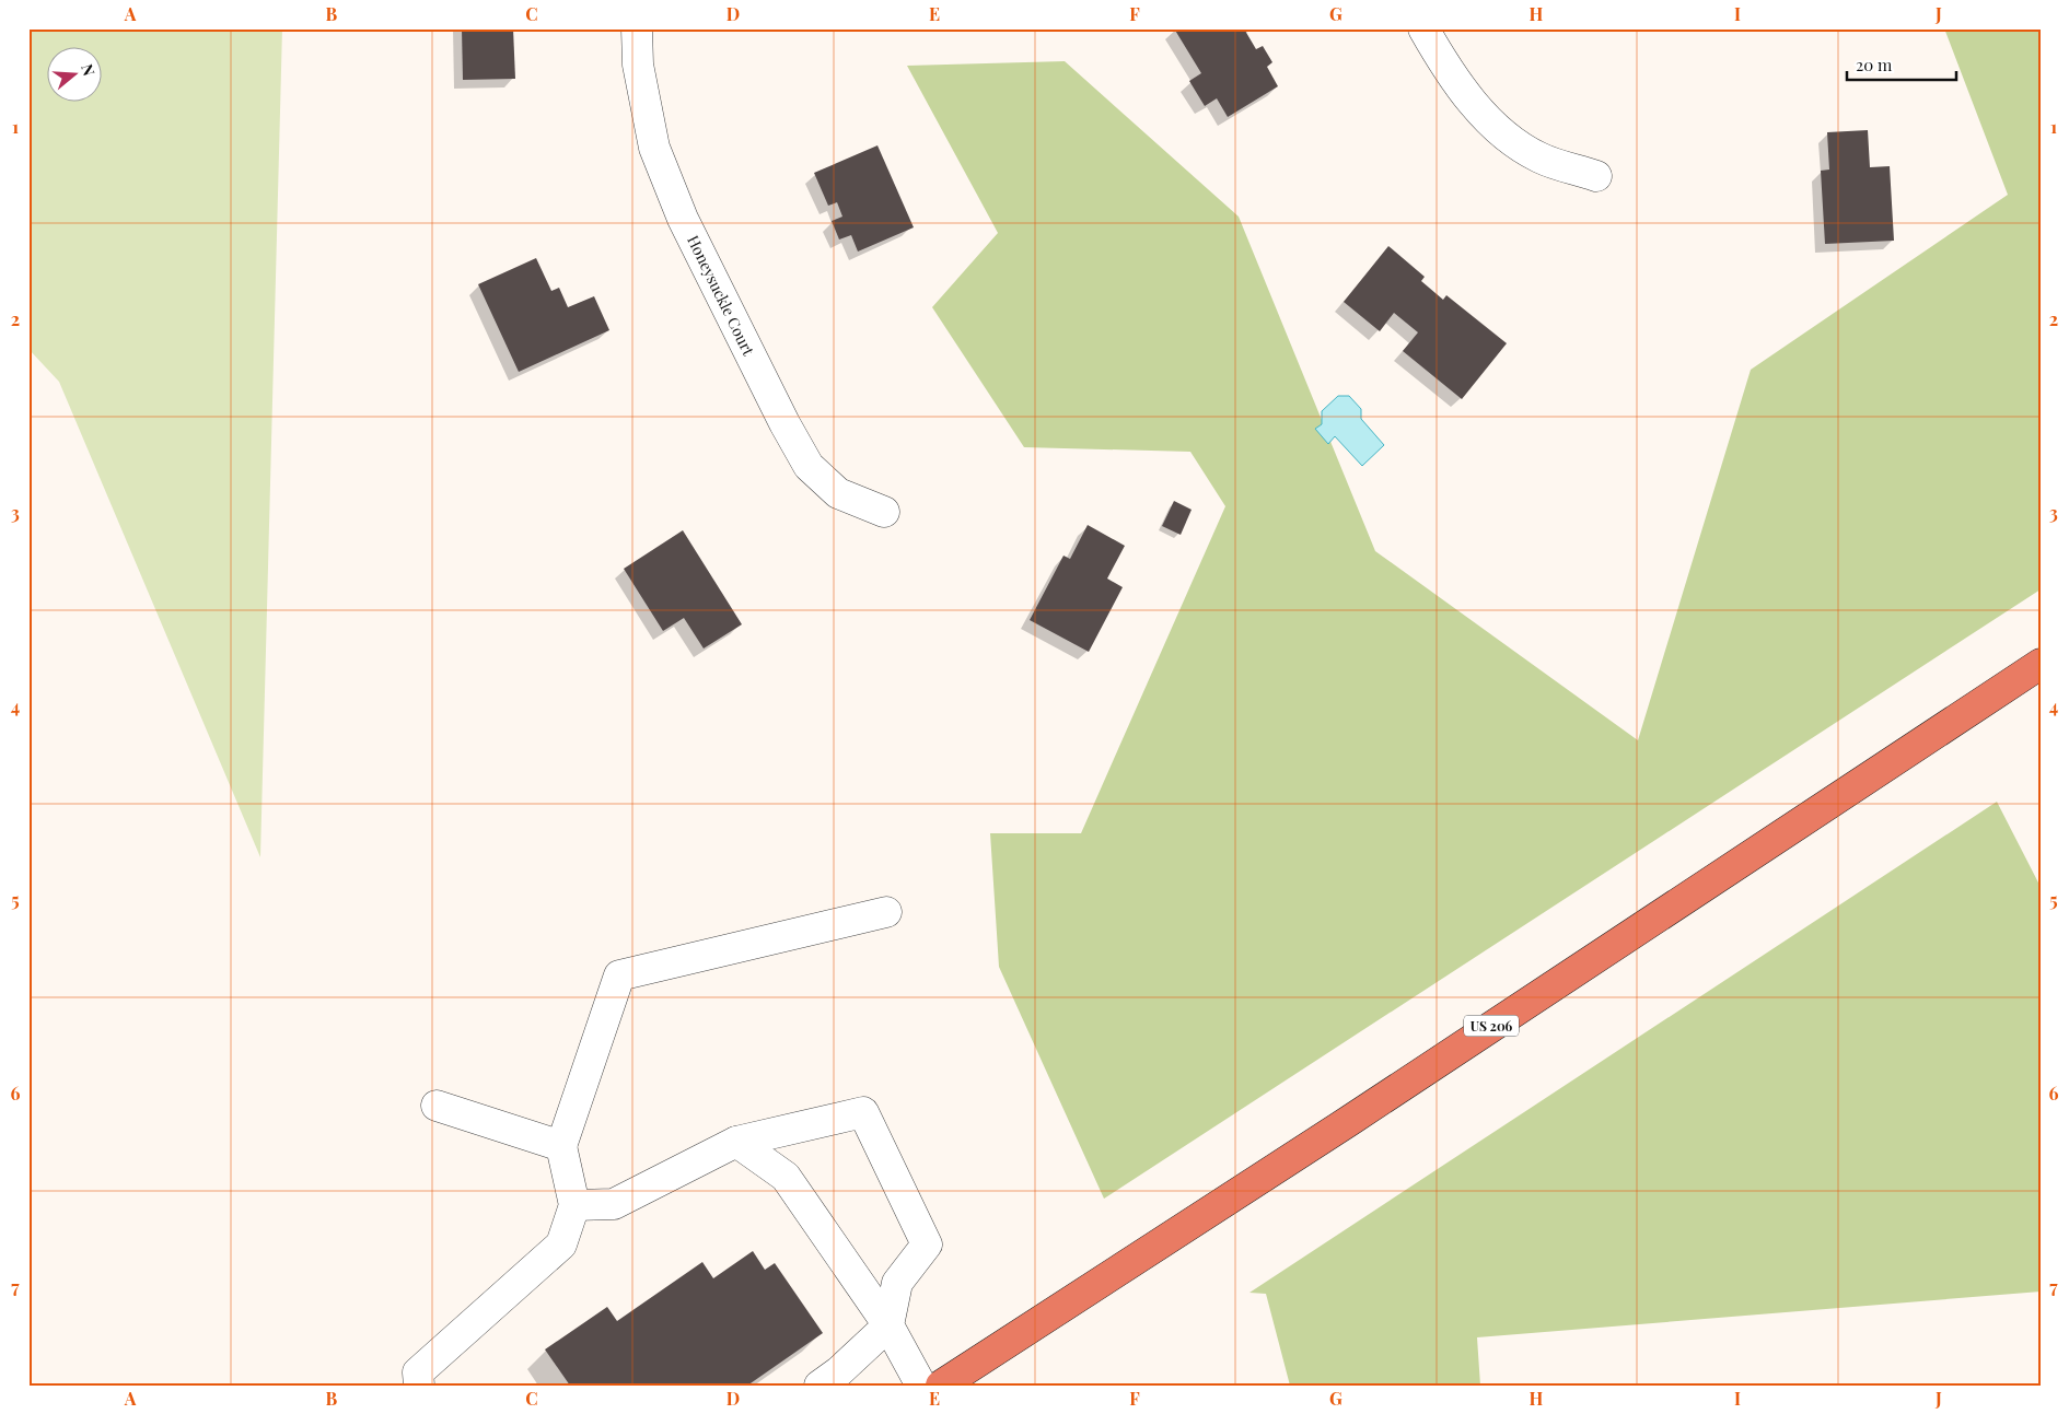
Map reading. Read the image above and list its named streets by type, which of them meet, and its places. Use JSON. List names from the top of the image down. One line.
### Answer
{"streets":{"highway":["US 206"],"street":["Honeysuckle Court"]},"scale_bar":"20 m","north":"right","grid":{"columns":["A","B","C","D","E","F","G","H","I","J"],"rows":["1","2","3","4","5","6","7"]}}
